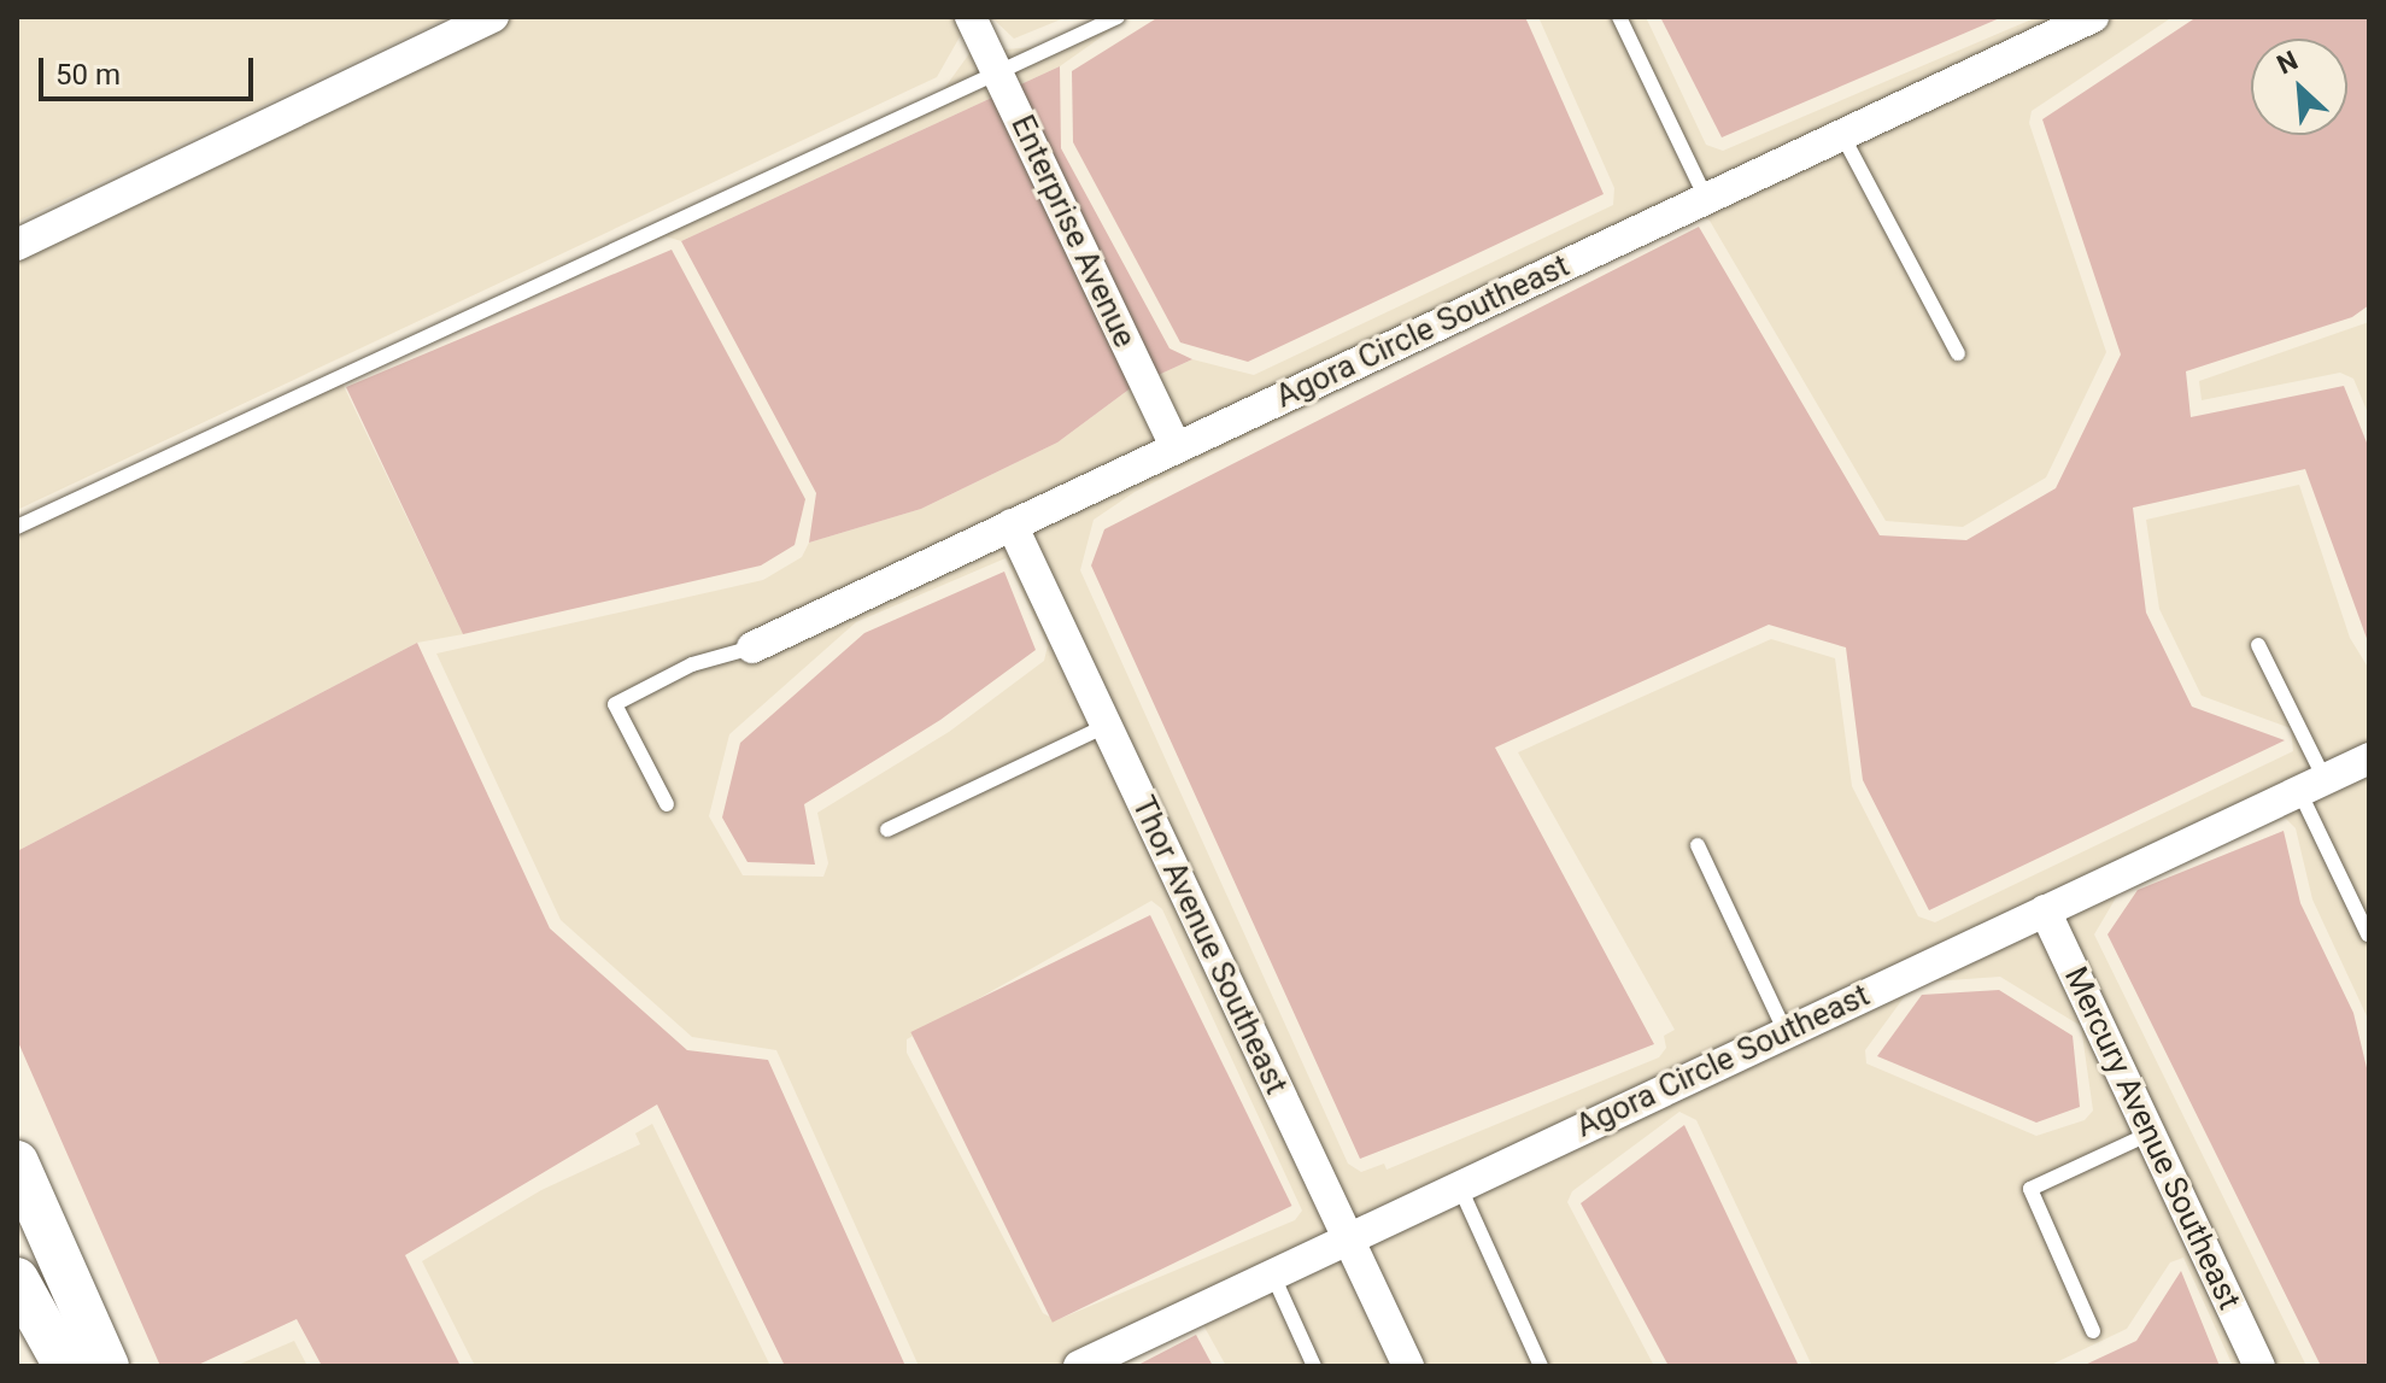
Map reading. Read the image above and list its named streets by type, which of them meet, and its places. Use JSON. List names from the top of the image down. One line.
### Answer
{"streets":{"street":["Enterprise Avenue","Agora Circle Southeast","Thor Avenue Southeast","Mercury Avenue Southeast"]},"crossings":[["Enterprise Avenue","Agora Circle Southeast"],["Agora Circle Southeast","Thor Avenue Southeast"],["Agora Circle Southeast","Mercury Avenue Southeast"]],"scale_bar":"50 m","north":"top left"}
